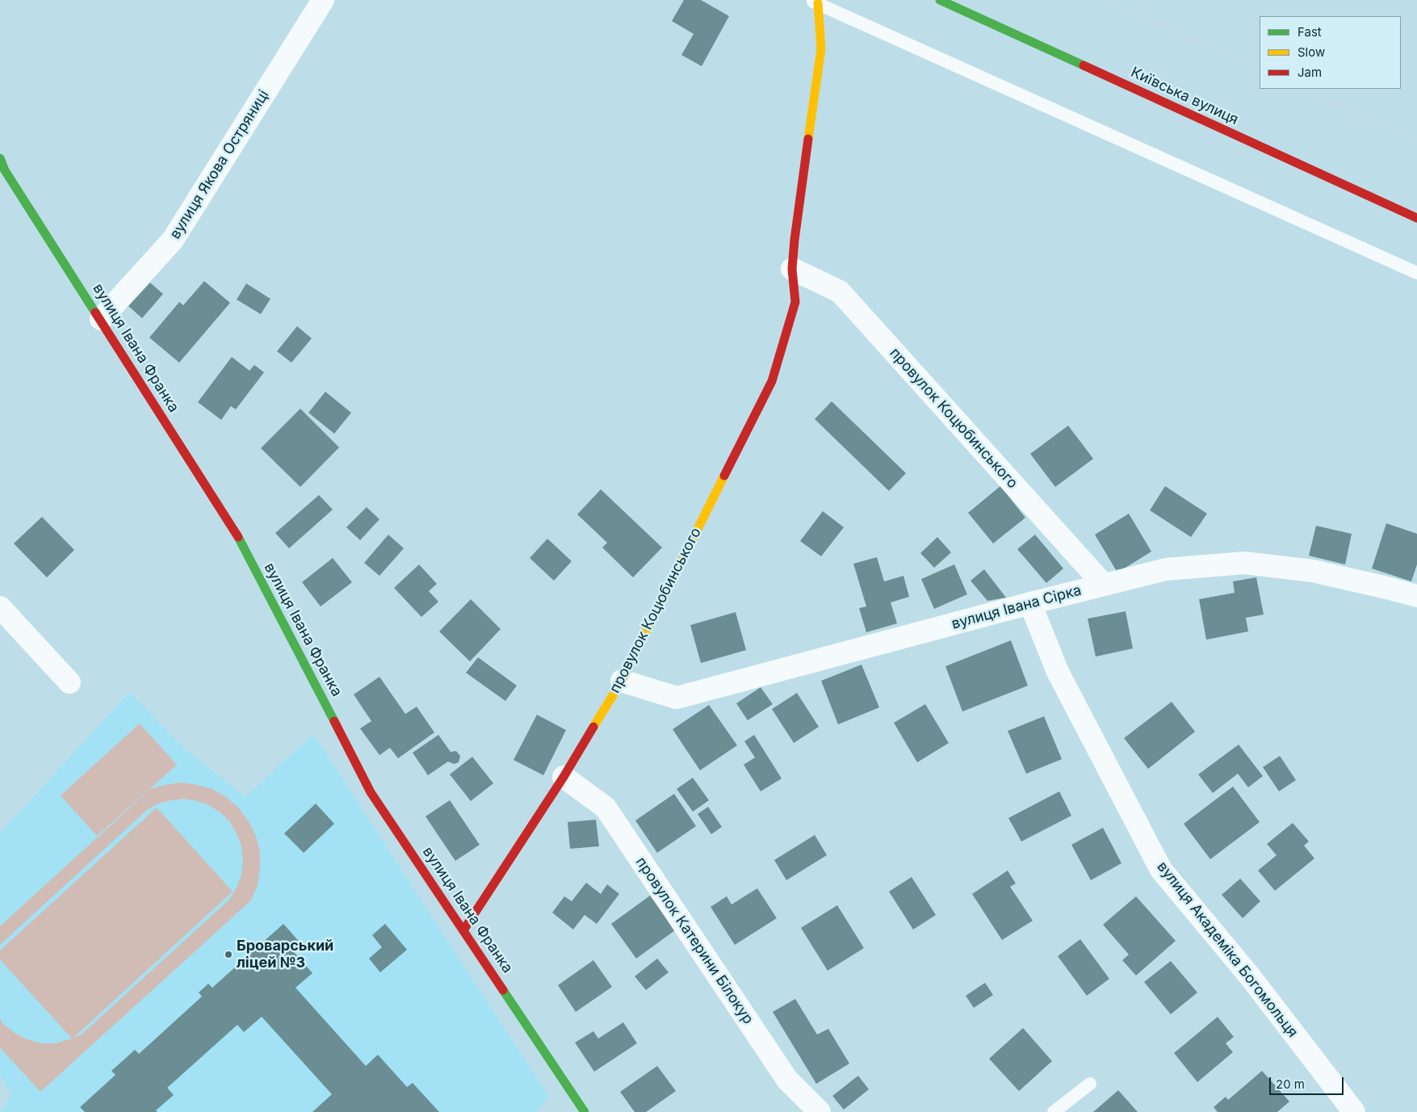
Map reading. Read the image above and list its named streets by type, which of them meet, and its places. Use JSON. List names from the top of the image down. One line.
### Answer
{"streets":{"street":["Київська вулиця","вулиця Якова Остряниці","вулиця Івана Франка","провулок Коцюбинського","вулиця Івана Сірка","провулок Катерини Білокур","вулиця Академіка Богомольця"]},"crossings":[["вулиця Якова Остряниці","вулиця Івана Франка"],["вулиця Івана Франка","провулок Коцюбинського"],["провулок Коцюбинського","вулиця Івана Сірка"],["провулок Коцюбинського","провулок Катерини Білокур"],["вулиця Івана Сірка","вулиця Академіка Богомольця"]],"places":["Броварський ліцей №3"],"legend":["Fast","Slow","Jam"],"scale_bar":"20 m"}
